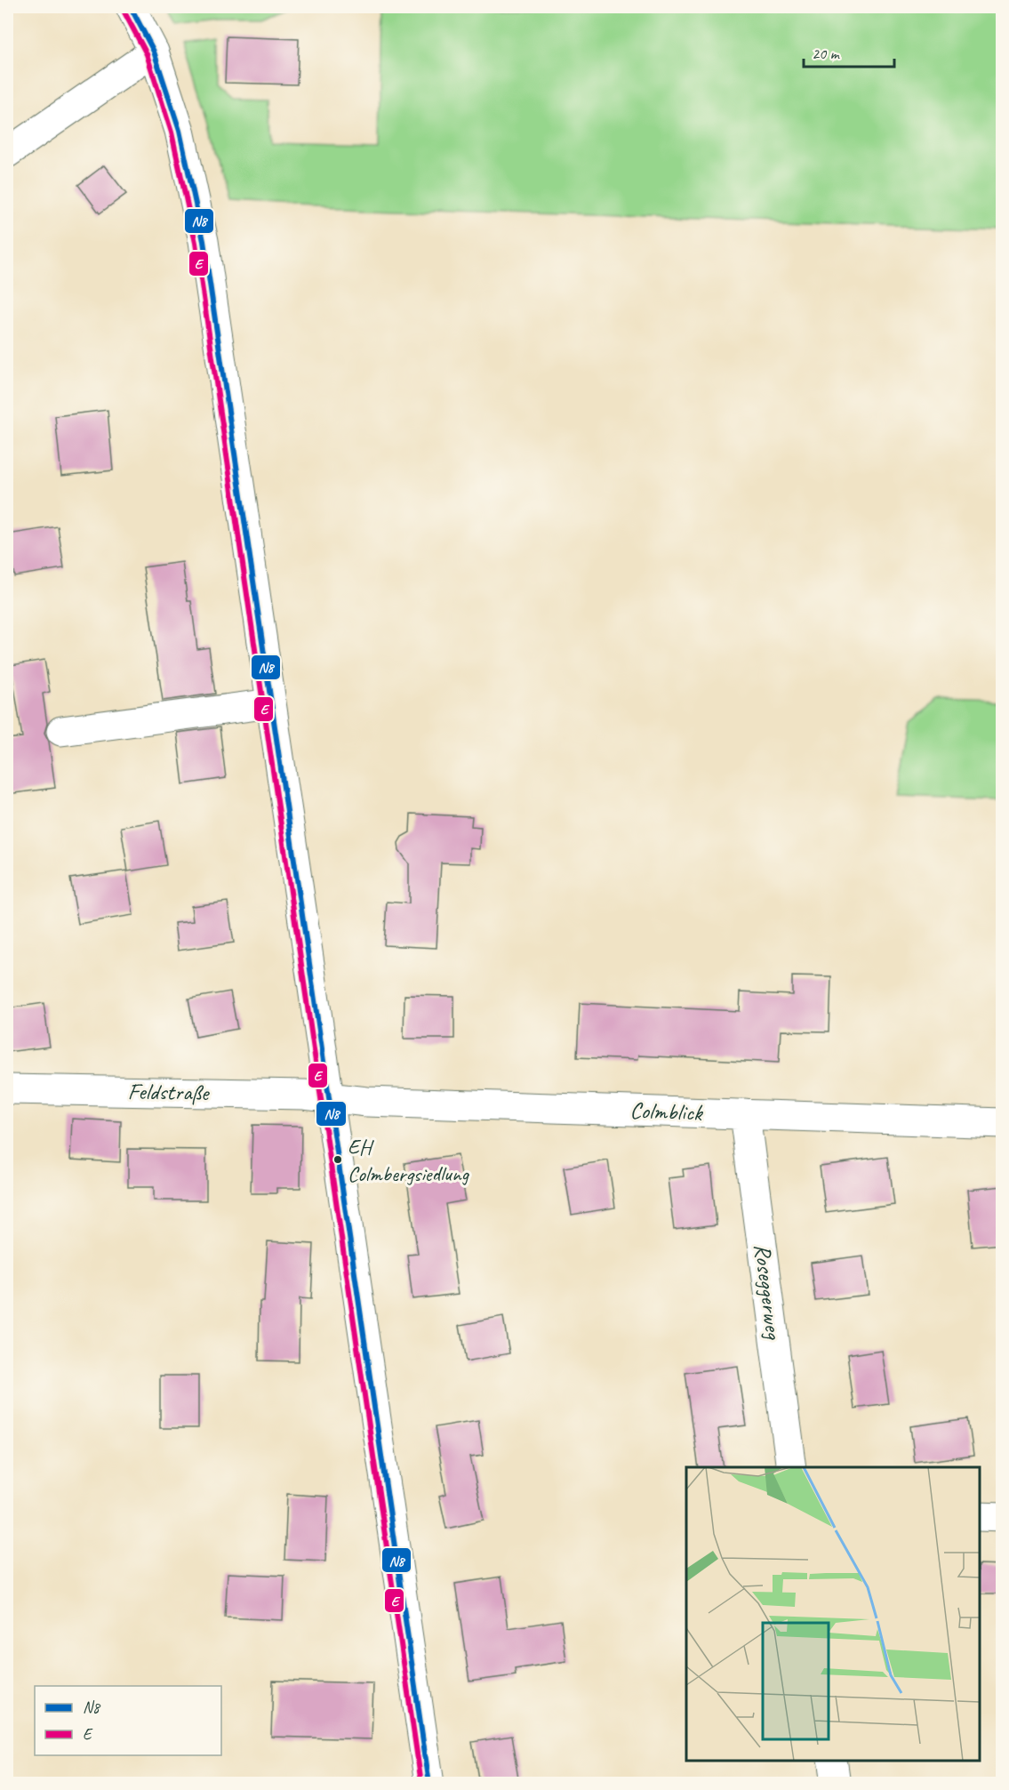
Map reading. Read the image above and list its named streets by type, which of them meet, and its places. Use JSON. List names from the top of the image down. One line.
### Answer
{"streets":{"street":["Feldstraße","Colmblick","Roseggerweg"]},"crossings":[["Feldstraße","Colmblick"],["Colmblick","Roseggerweg"]],"places":["EH Colmbergsiedlung"],"lines":["transit line N8","transit line E"],"legend":["N8","E"],"scale_bar":"20 m"}
